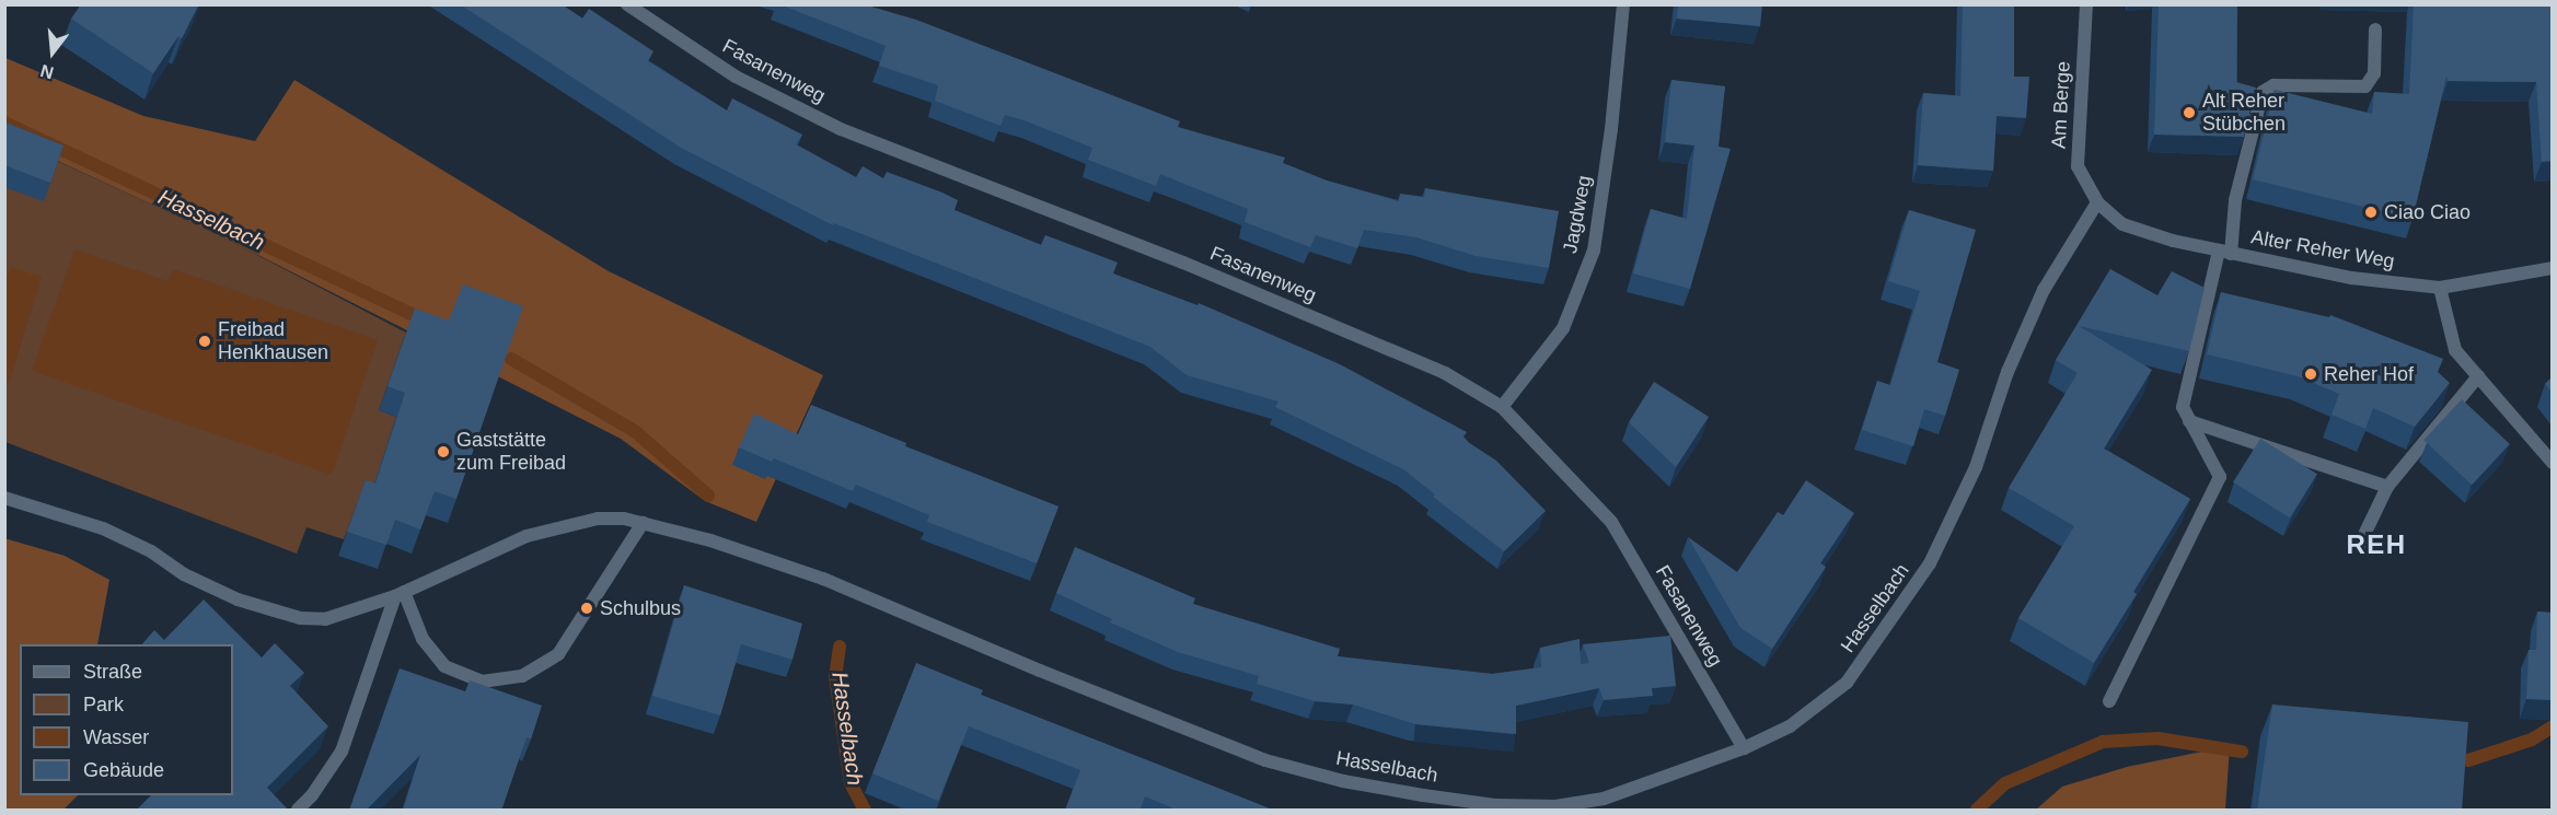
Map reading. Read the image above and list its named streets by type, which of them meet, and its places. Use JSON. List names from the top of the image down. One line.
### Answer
{"streets":{"street":["Fasanenweg","Am Berge","Jagdweg","Alter Reher Weg","Hasselbach"]},"crossings":[["Fasanenweg","Jagdweg"],["Fasanenweg","Hasselbach"],["Am Berge","Alter Reher Weg"],["Am Berge","Hasselbach"],["Alter Reher Weg","Hasselbach"]],"districts":["REH"],"water":["Hasselbach"],"places":["Alt Reher Stübchen","Ciao Ciao","Freibad Henkhausen","Reher Hof","Gaststätte zum Freibad","Schulbus"],"legend":["Straße","Park","Wasser","Gebäude"],"north":"bottom"}
